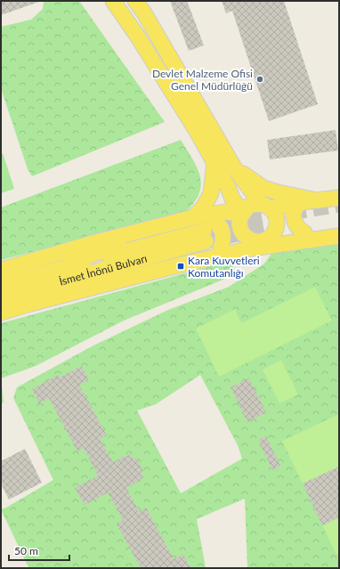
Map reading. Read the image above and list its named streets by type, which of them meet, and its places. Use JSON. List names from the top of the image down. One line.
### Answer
{"streets":{"main road":["İsmet İnönü Bulvarı"]},"places":{"other":["Devlet Malzeme Ofisi Genel Müdürlüğü"],"transit":["Kara Kuvvetleri Komutanlığı"]},"scale_bar":"50 m"}
